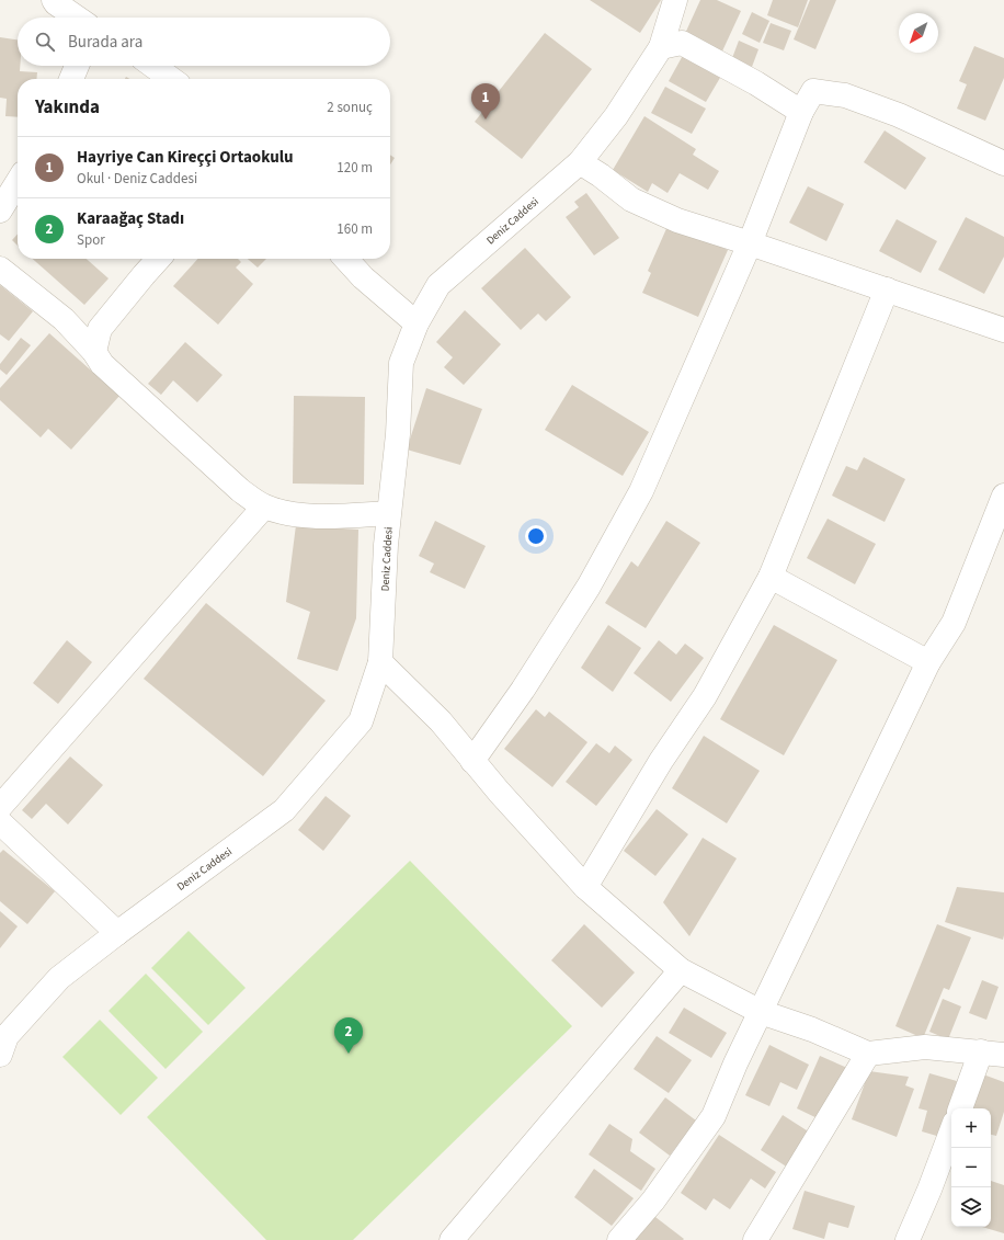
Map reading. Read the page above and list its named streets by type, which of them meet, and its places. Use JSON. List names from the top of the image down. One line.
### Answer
{"streets":{"street":["Deniz Caddesi"]},"north":"bottom left","page":{"search":"Burada ara","heading":["Yakında","2 sonuç"],"pins":["1","2"],"list":[{"mark":"1","name":"Hayriye Can Kireççi Ortaokulu","note":"Okul · Deniz Caddesi","value":"120 m"},{"mark":"2","name":"Karaağaç Stadı","note":"Spor","value":"160 m"}],"map_buttons":["+","−"]}}
